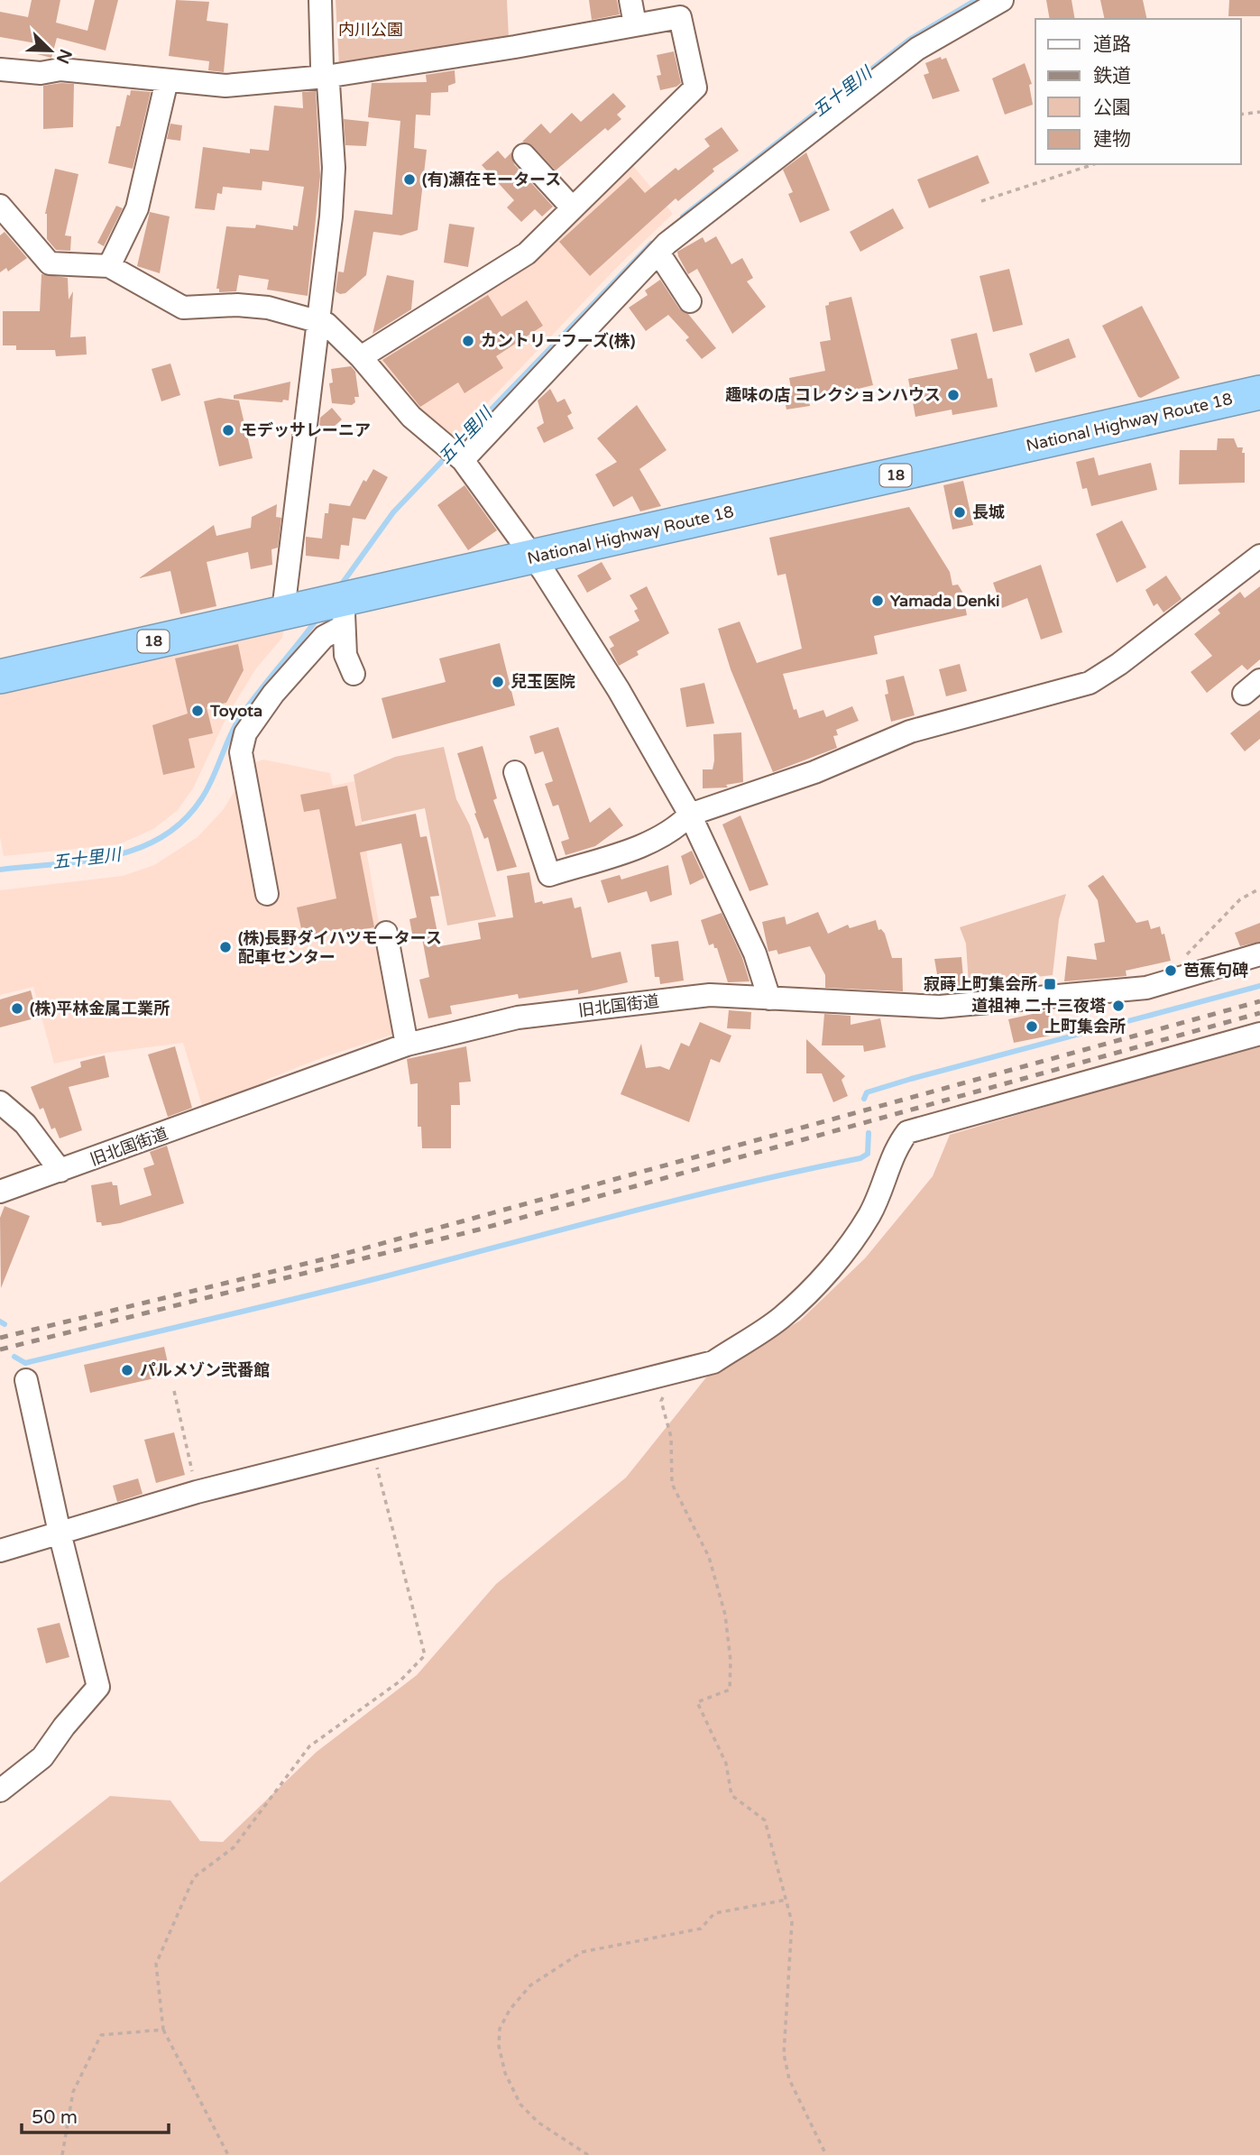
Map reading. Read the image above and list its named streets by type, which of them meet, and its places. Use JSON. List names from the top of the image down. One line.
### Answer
{"streets":{"highway":["National Highway Route 18","18"],"street":["旧北国街道"]},"water":["五十里川"],"parks":["内川公園"],"places":{"other":["(有)瀬在モータース","カントリーフーズ(株)","趣味の店 コレクションハウス","モデッサレーニア","長城","Yamada Denki","兒玉医院","Toyota","(株)長野ダイハツモータース 配車センター","芭蕉句碑","道祖神 二十三夜塔","(株)平林金属工業所","上町集会所","パルメゾン弐番館"],"transit":["寂蒔上町集会所"]},"legend":["道路","鉄道","公園","建物"],"scale_bar":"50 m","north":"bottom right"}
